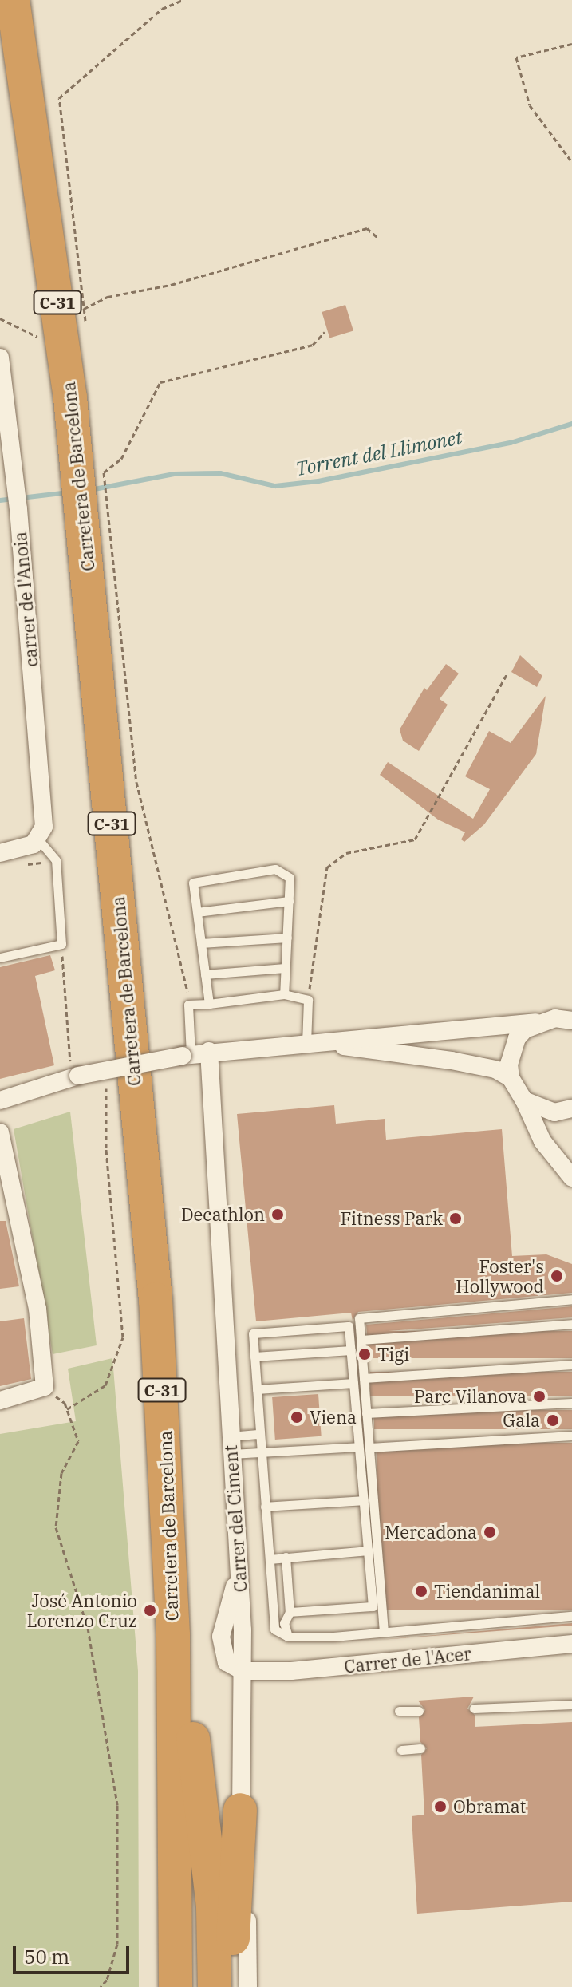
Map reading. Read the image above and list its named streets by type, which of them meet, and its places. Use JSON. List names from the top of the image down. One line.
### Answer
{"streets":{"highway":["C-31","Carretera de Barcelona"],"street":["carrer de l'Anoia","Carrer del Ciment","Carrer de l'Acer"]},"crossings":[["Carrer del Ciment","Carrer de l'Acer"]],"water":["Torrent del Llimonet"],"places":["Decathlon","Fitness Park","Foster's Hollywood","Tigi","Parc Vilanova","Viena","Gala","Mercadona","Tiendanimal","José Antonio Lorenzo Cruz","Obramat"],"scale_bar":"50 m"}
